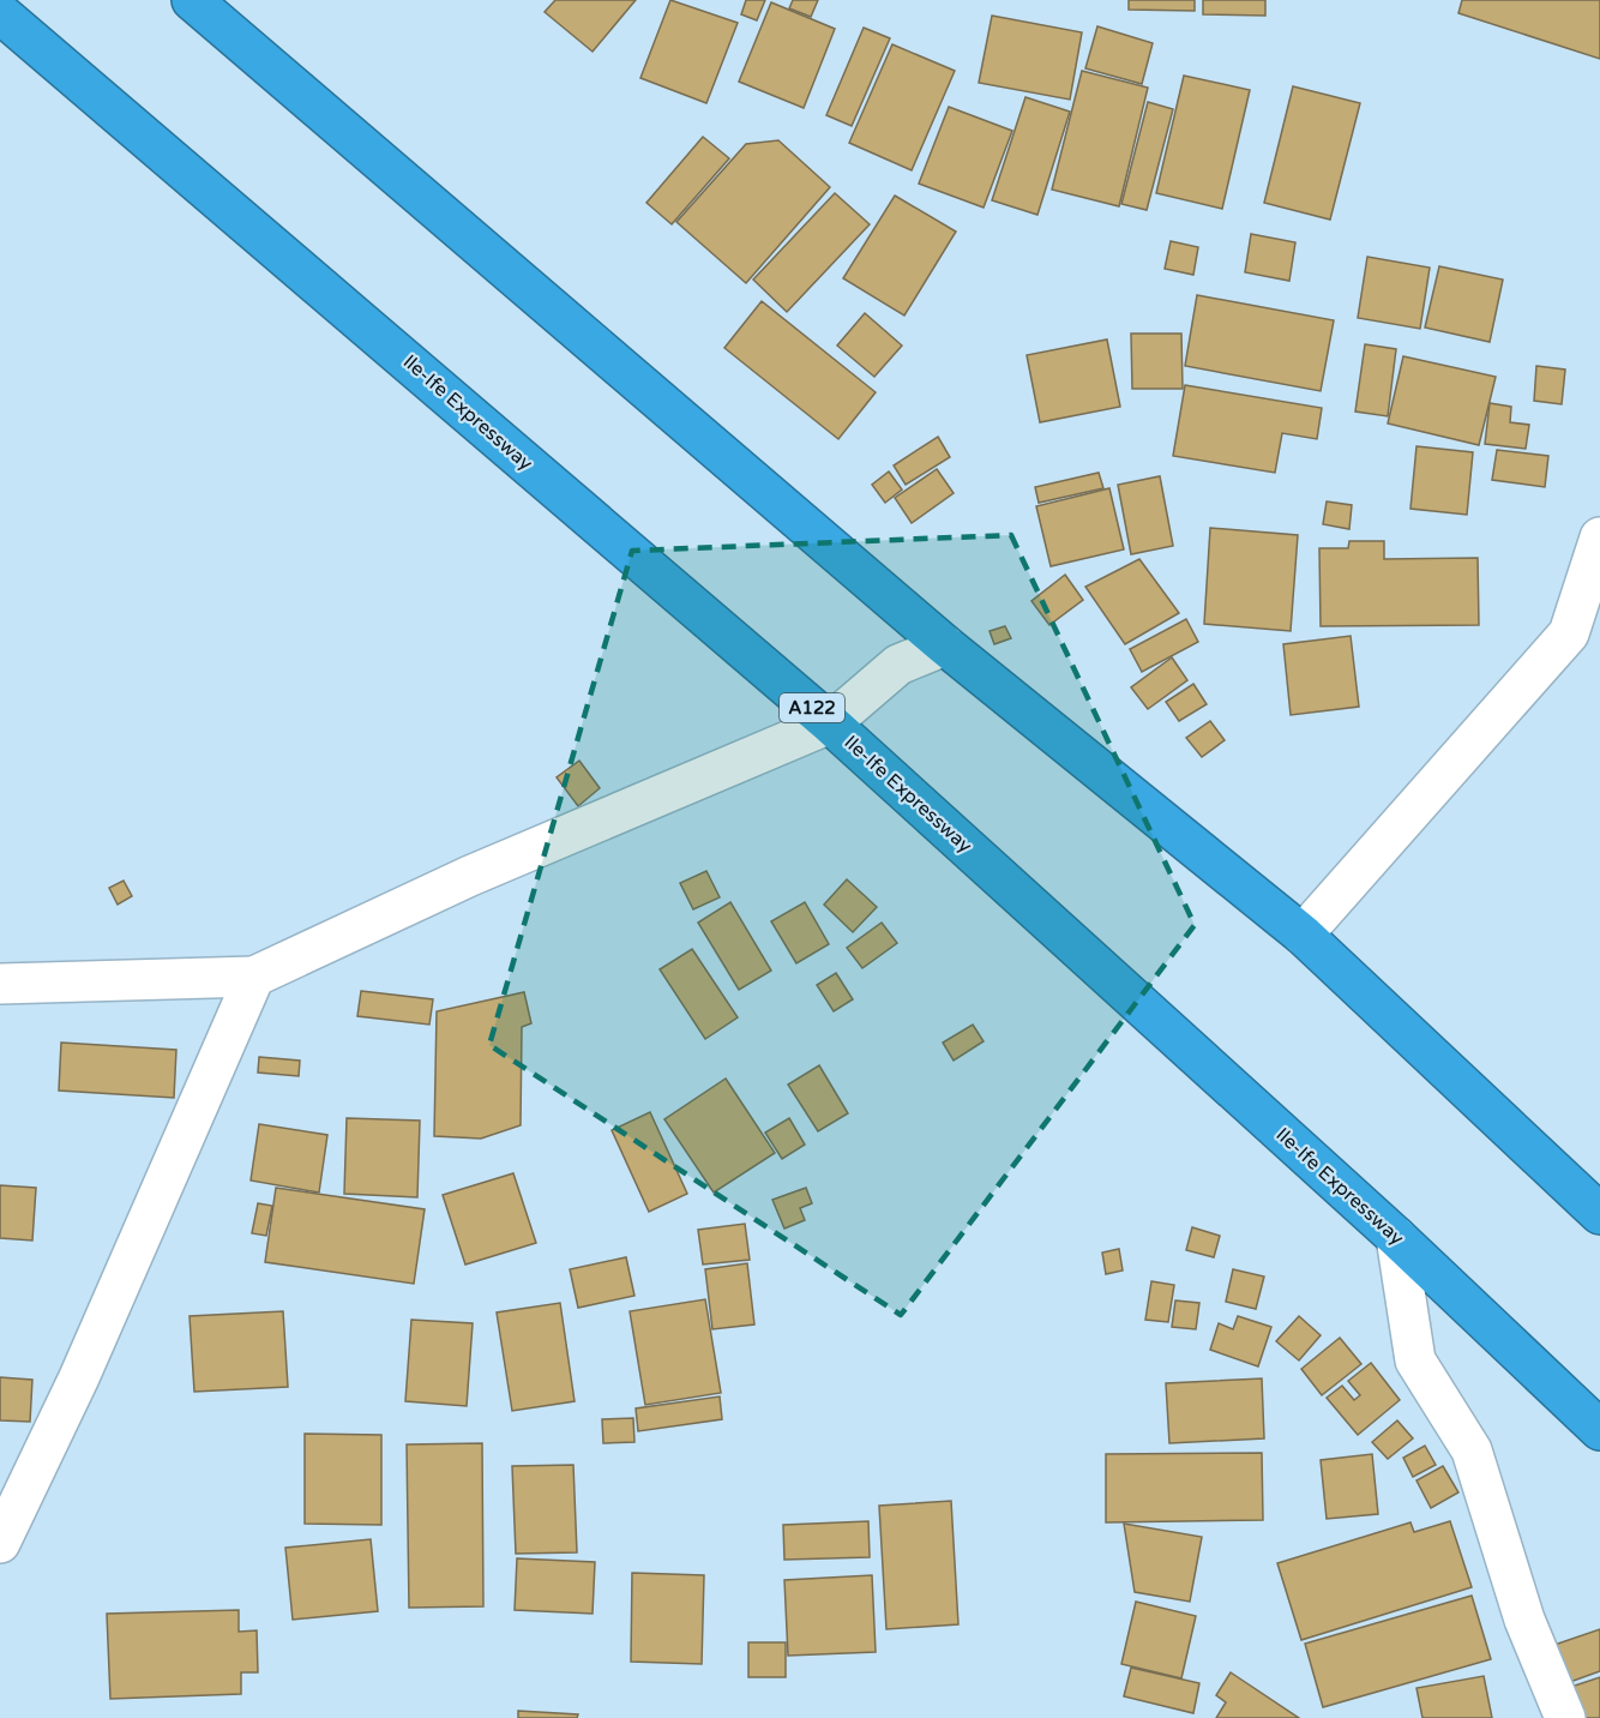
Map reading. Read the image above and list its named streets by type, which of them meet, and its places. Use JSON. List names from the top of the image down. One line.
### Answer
{"streets":{"highway":["Ile-Ife Expressway","A122"]}}
